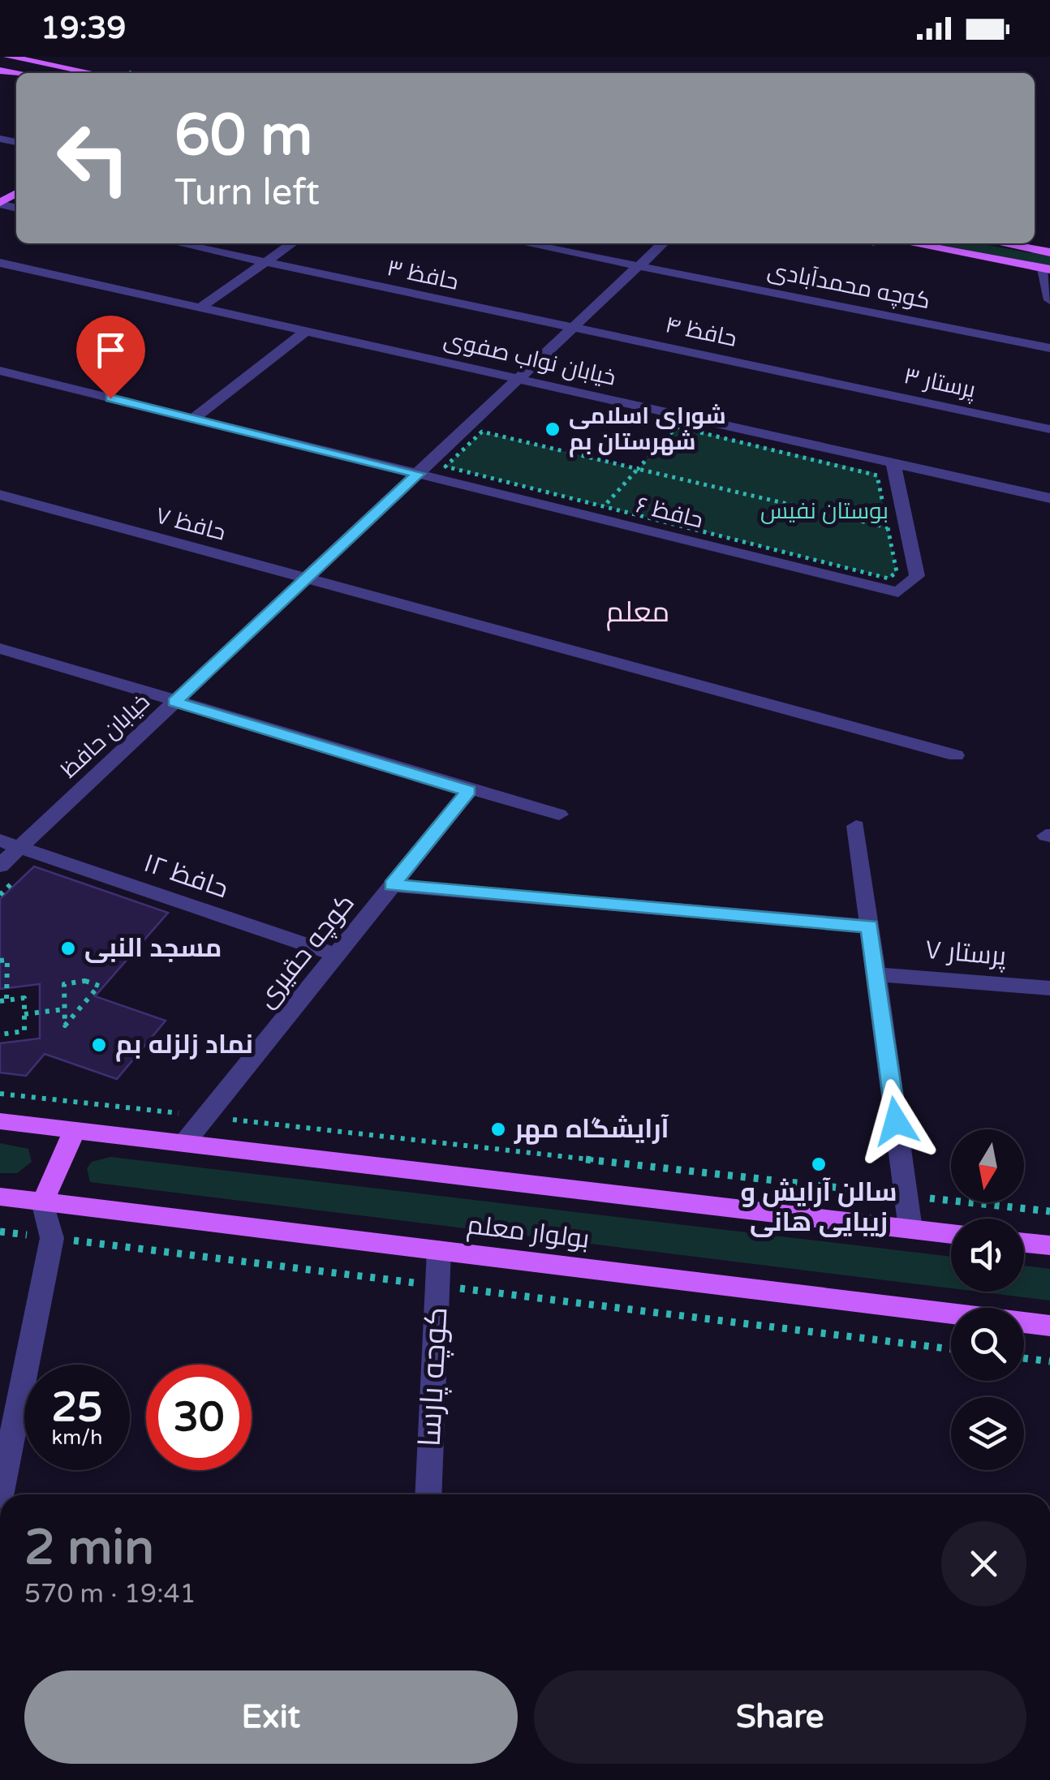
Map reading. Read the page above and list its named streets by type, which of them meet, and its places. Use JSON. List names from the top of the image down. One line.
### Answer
{"streets":{"main road":["بولوار معلم"],"street":["حافظ ۳","کوچه محمدآبادی","حافظ ۴","خیابان نواب صفوی","پرستار ۳","حافظ ۶","حافظ ۷","خیابان حافظ","حافظ ۱۲","کوچه حقیری","پرستار ۷","کوچه پارسا"]},"crossings":[["حافظ ۳","حافظ ۴"],["حافظ ۳","خیابان حافظ"],["کوچه محمدآبادی","خیابان حافظ"],["حافظ ۴","پرستار ۳"],["حافظ ۴","خیابان حافظ"],["خیابان نواب صفوی","خیابان حافظ"],["حافظ ۶","خیابان حافظ"],["حافظ ۷","خیابان حافظ"],["خیابان حافظ","حافظ ۱۲"],["حافظ ۱۲","کوچه حقیری"],["کوچه حقیری","بولوار معلم"],["بولوار معلم","کوچه پارسا"]],"districts":["معلم"],"parks":["بوستان نفیس"],"places":["شورای اسلامی شهرستان بم","مسجد النبی","نماد زلزله بم","آرایشگاه مهر","سالن آرایش و زیبایی هانی"],"north":"bottom","page":{"status":"19:39","turn":["60 m","Turn left"],"speed":"25 km/h","limit":"30","heading":["2 min","570 m · 19:41"],"buttons":["Exit","Share"]}}
